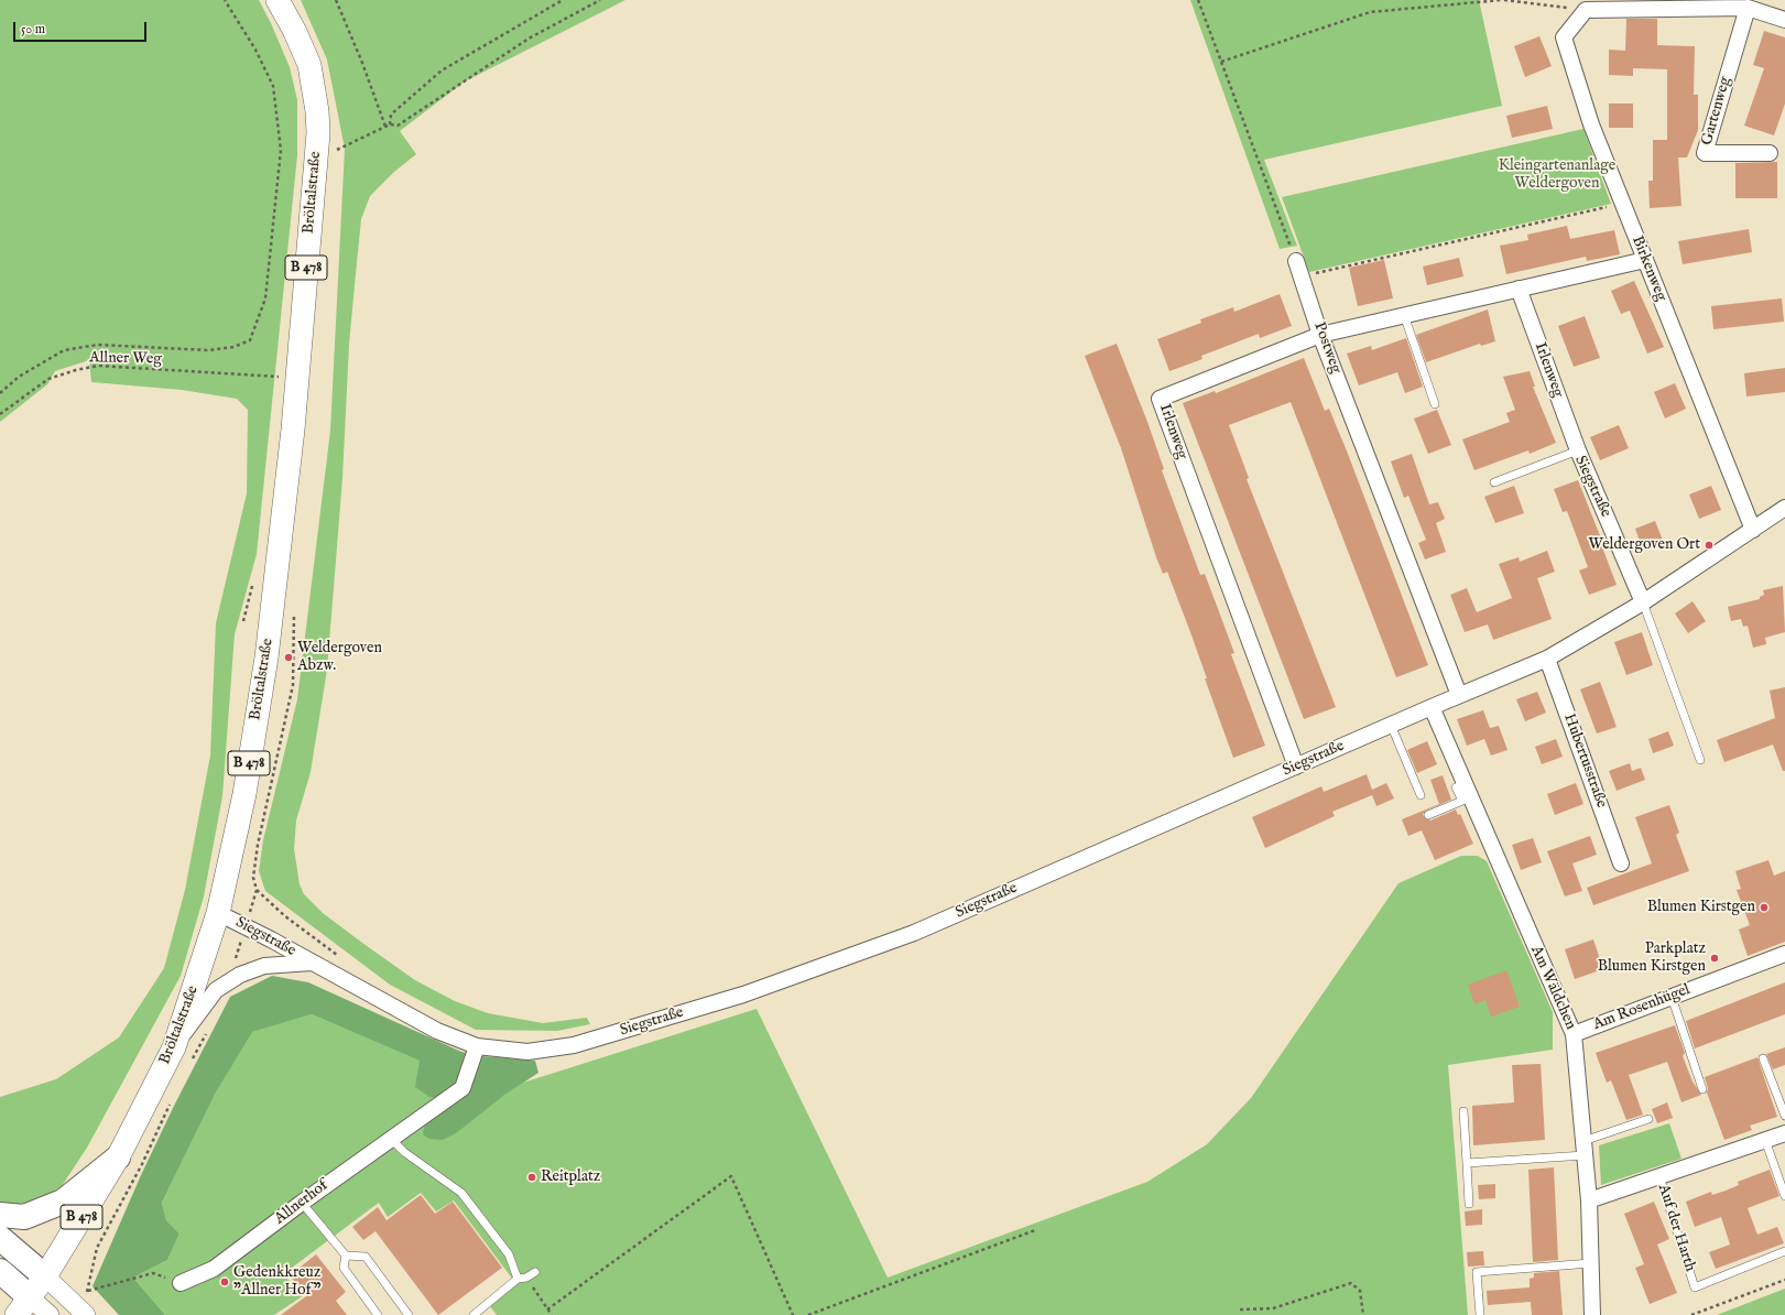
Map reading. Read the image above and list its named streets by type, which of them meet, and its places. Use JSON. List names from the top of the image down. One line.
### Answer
{"streets":{"main road":["Bröltalstraße","B 478"],"street":["Gartenweg","Birkenweg","Postweg","Irlenweg","Siegstraße","Hubertusstraße","Am Wäldchen","Am Rosenhügel","Allnerhof","Auf der Harth"],"path":["Allner Weg"]},"crossings":[["Bröltalstraße","Siegstraße"],["Birkenweg","Irlenweg"],["Birkenweg","Siegstraße"],["Postweg","Irlenweg"],["Postweg","Siegstraße"],["Irlenweg","Siegstraße"],["Siegstraße","Hubertusstraße"],["Siegstraße","Am Wäldchen"],["Siegstraße","Allnerhof"],["Am Wäldchen","Am Rosenhügel"],["Am Wäldchen","Auf der Harth"]],"parks":["Kleingartenanlage Weldergoven"],"places":["Weldergoven Ort","Weldergoven Abzw.","Blumen Kirstgen","Parkplatz Blumen Kirstgen","Reitplatz","Gedenkkreuz \"Allner Hof\""],"scale_bar":"50 m"}
